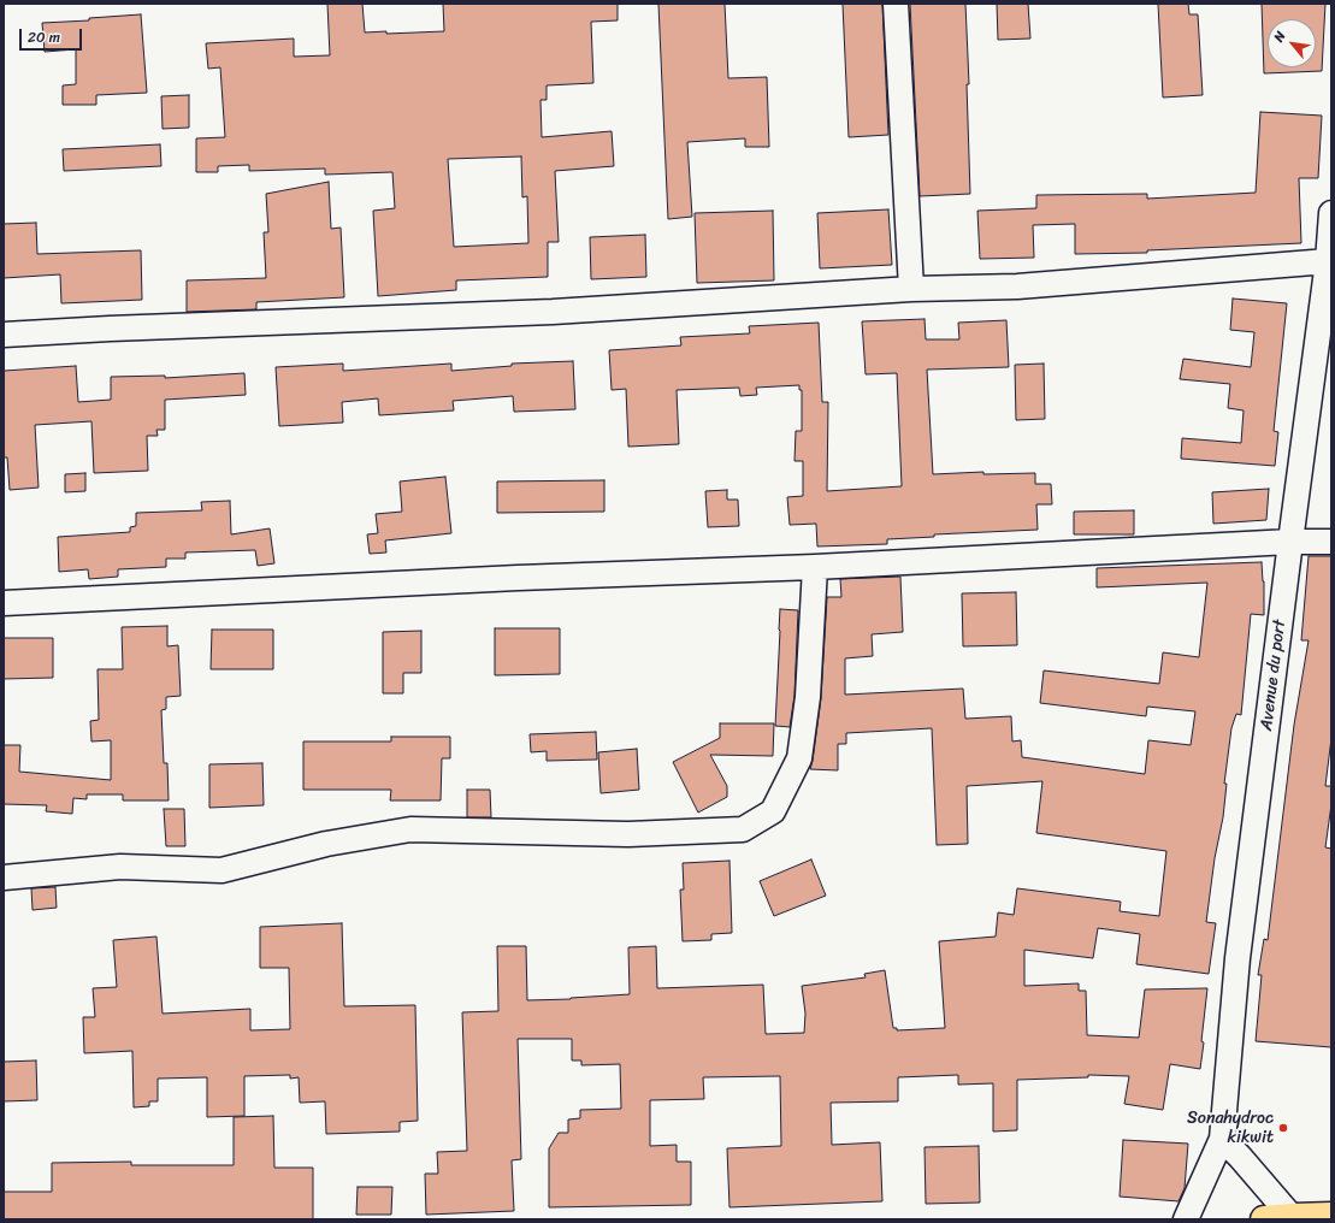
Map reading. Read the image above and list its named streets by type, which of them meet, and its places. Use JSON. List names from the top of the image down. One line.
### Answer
{"streets":{"street":["Avenue du port"]},"places":["Sonahydroc kikwit"],"scale_bar":"20 m","north":"top left"}
